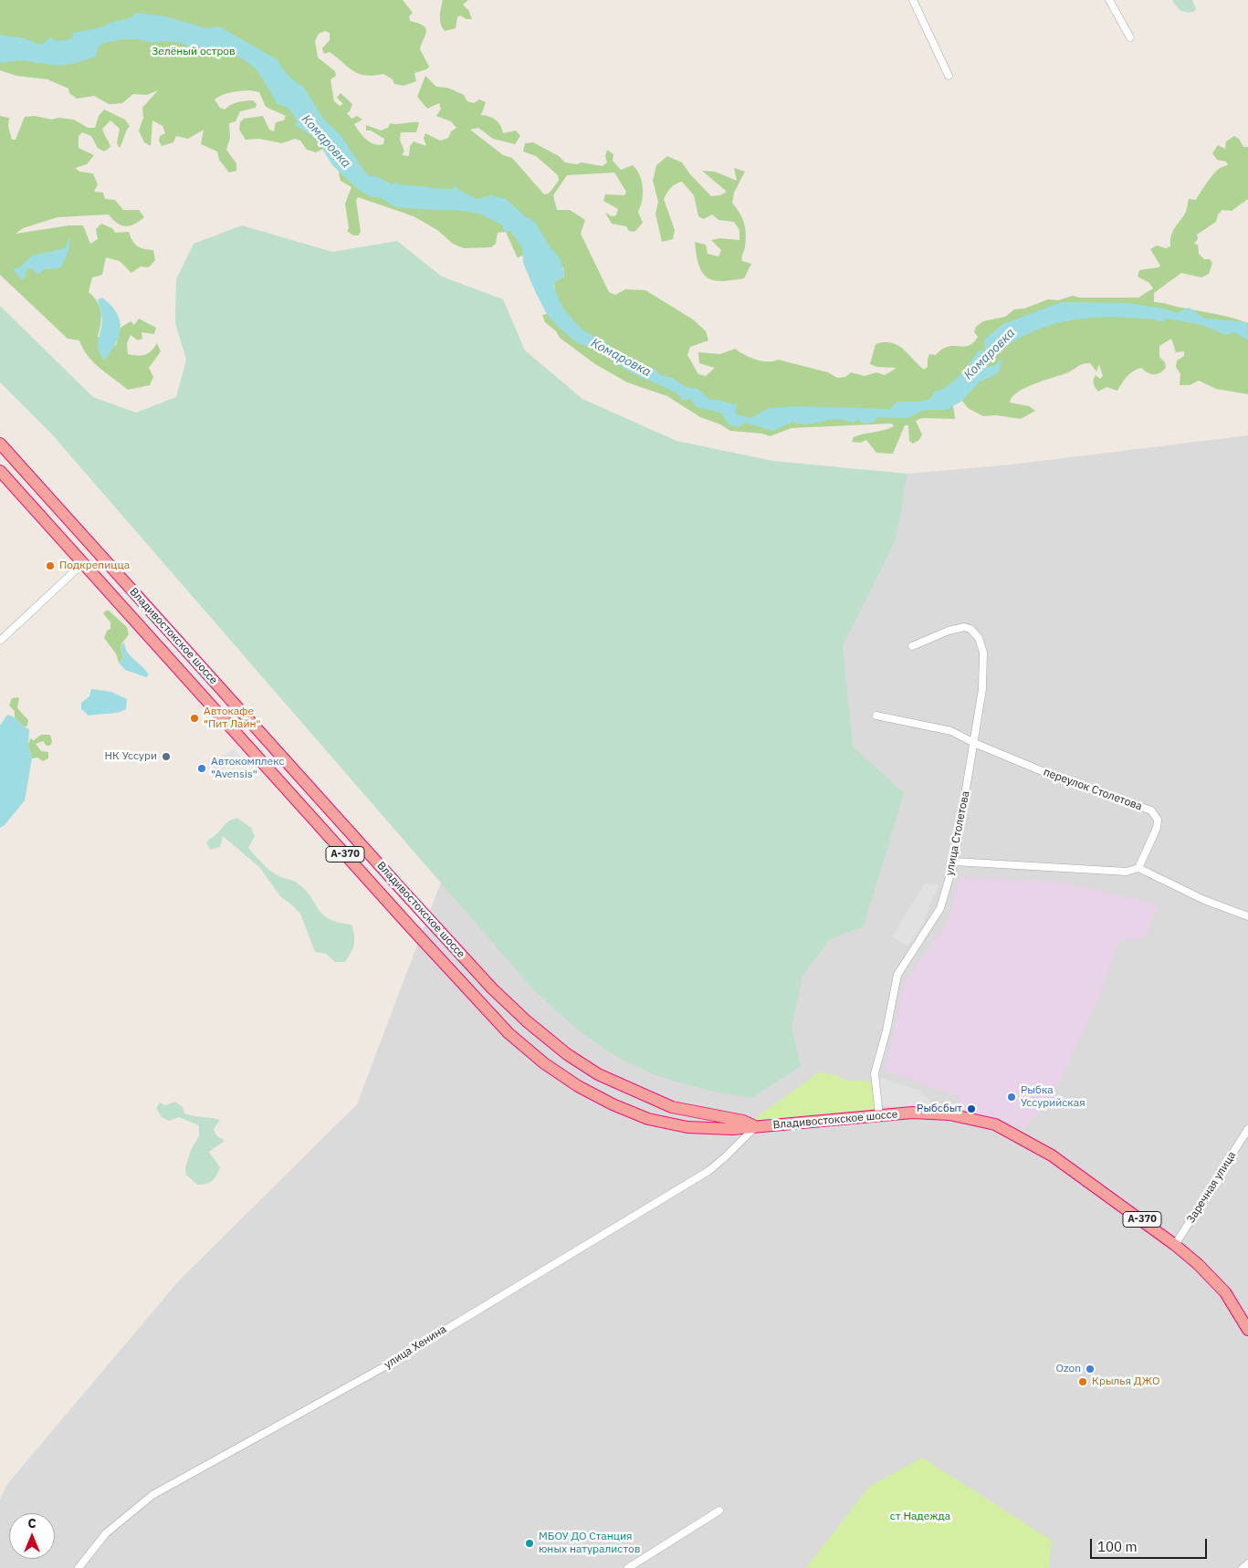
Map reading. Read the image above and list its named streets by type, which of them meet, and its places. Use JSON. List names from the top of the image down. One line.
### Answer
{"streets":{"highway":["Владивостокское шоссе","А-370"],"street":["переулок Столетова","улица Столетова","Заречная улица","улица Хенина"]},"crossings":[["Владивостокское шоссе","улица Столетова"],["Владивостокское шоссе","Заречная улица"],["Владивостокское шоссе","улица Хенина"],["переулок Столетова","улица Столетова"]],"water":["Комаровка"],"parks":["Зелёный остров","ст Надежда"],"places":["Подкрепицца","Автокафе \"Пит Лайн\"","НК Уссури","Автокомплекс \"Avensis\"","Рыбка Уссурийская","Рыбсбыт","Ozon","Крылья ДЖО","МБОУ ДО Станция юных натуралистов"],"scale_bar":"100 m","north":"top"}
